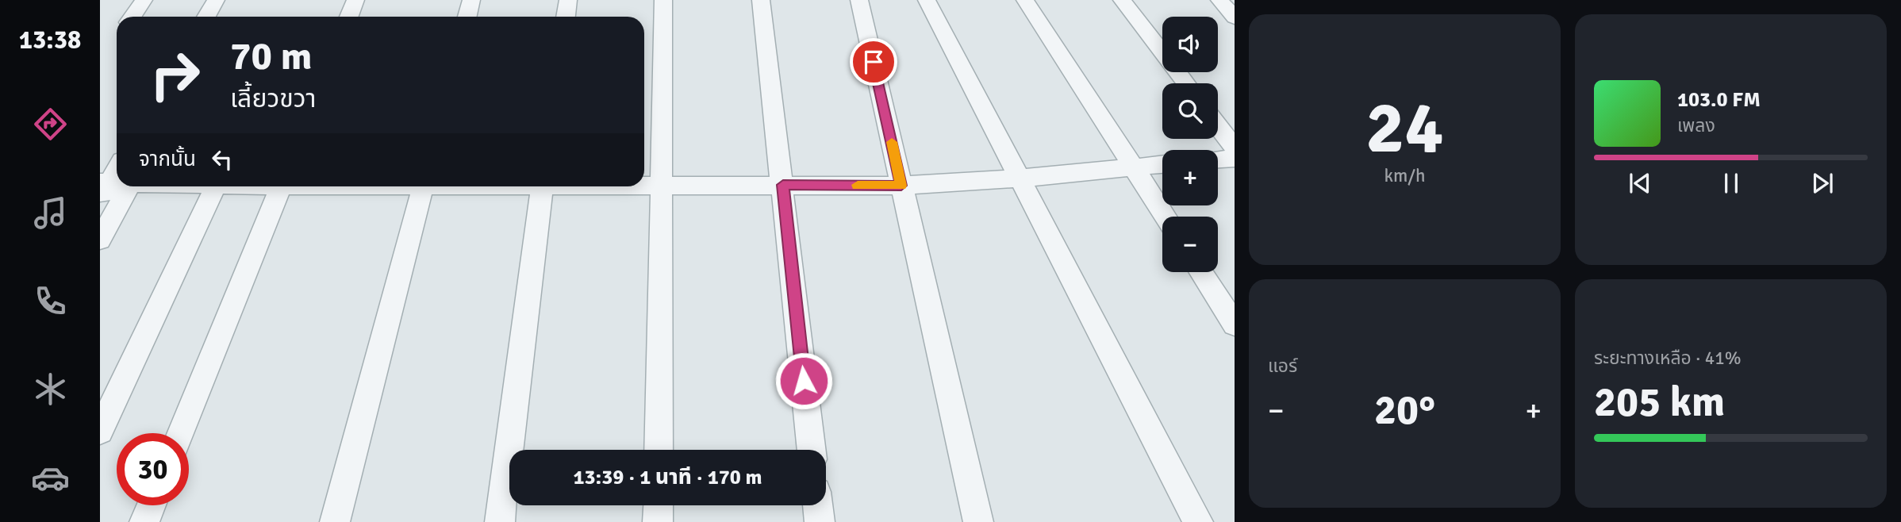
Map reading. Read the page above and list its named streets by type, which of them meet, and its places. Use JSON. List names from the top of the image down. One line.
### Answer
{"page":{"tabs":"13:38","tile":[["24","km/h"],"แอร์",["ระยะทางเหลือ · 41%","205 km"]],"map_buttons":["+","−"],"turn":["70 m","เลี้ยวขวา"],"song":["103.0 FM","เพลง"],"then":"จากนั้น","heat":["−","20°","+"],"limit":"30","trip":"13:39 · 1 นาที · 170 m"}}
